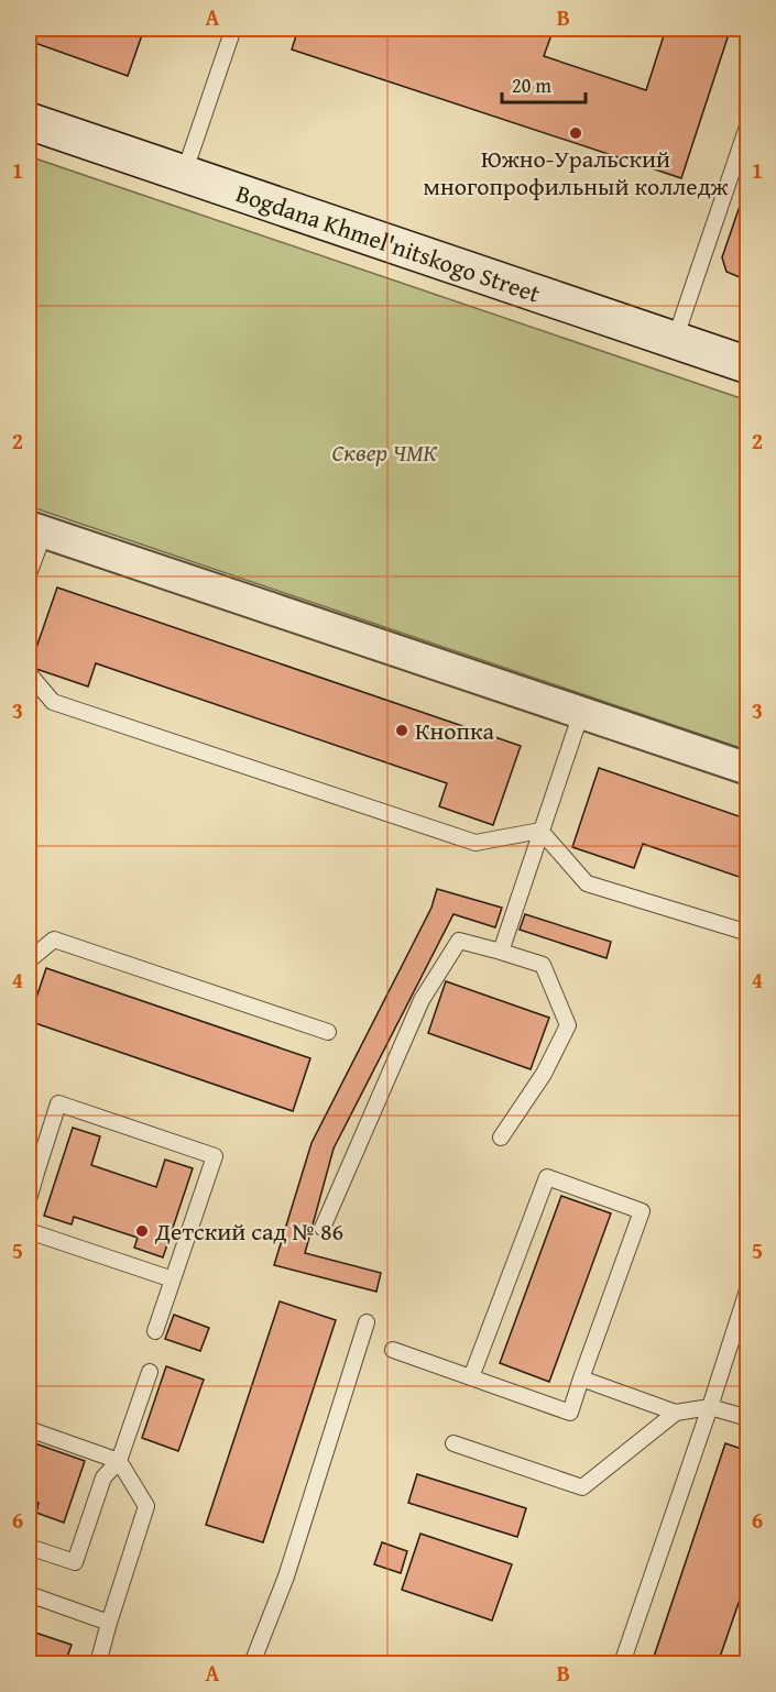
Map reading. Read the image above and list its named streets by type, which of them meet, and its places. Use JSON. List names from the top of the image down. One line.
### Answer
{"streets":{"main road":["Bogdana Khmel'nitskogo Street"]},"parks":["Сквер ЧМК"],"places":["Южно-Уральский многопрофильный колледж","Кнопка","Детский сад № 86"],"scale_bar":"20 m","grid":{"columns":["A","B"],"rows":["1","2","3","4","5","6"]}}
